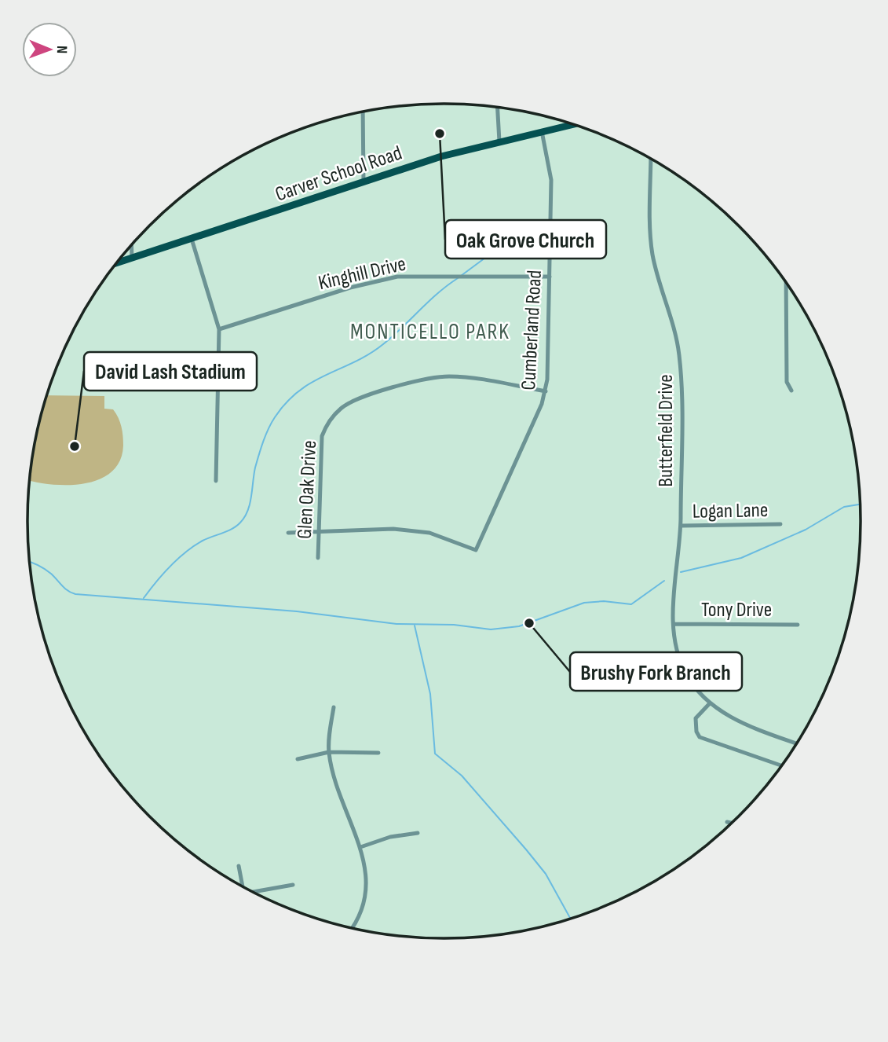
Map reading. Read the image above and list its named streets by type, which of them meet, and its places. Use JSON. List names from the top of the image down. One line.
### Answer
{"streets":{"main road":["Carver School Road"],"street":["Kinghill Drive","Cumberland Road","Butterfield Drive","Glen Oak Drive","Logan Lane","Tony Drive"]},"crossings":[["Carver School Road","Cumberland Road"],["Kinghill Drive","Cumberland Road"],["Cumberland Road","Glen Oak Drive"],["Butterfield Drive","Logan Lane"],["Butterfield Drive","Tony Drive"]],"districts":["MONTICELLO PARK"],"places":["Oak Grove Church","David Lash Stadium","Brushy Fork Branch"],"north":"right"}
